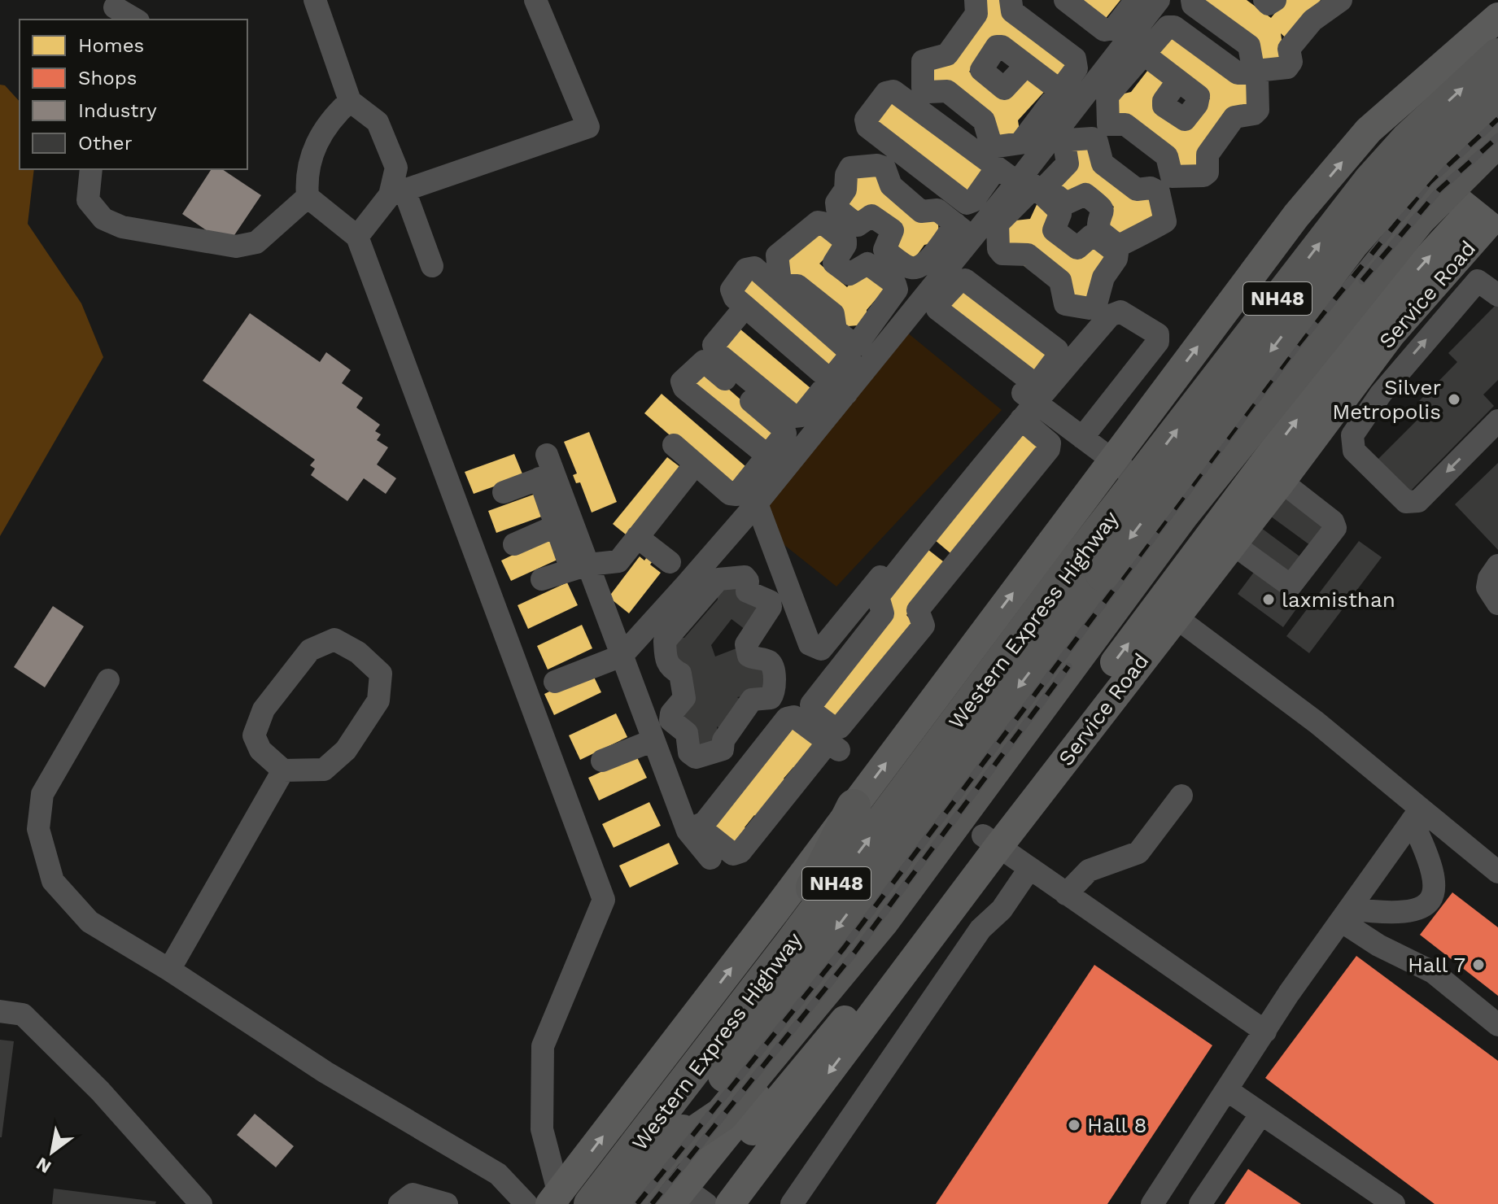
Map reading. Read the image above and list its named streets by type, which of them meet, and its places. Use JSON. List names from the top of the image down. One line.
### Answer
{"streets":{"highway":["NH48","Western Express Highway"],"main road":["Service Road"]},"places":["Silver Metropolis","laxmisthan","Hall 7","Hall 8"],"legend":["Homes","Shops","Industry","Other"],"north":"bottom left"}
